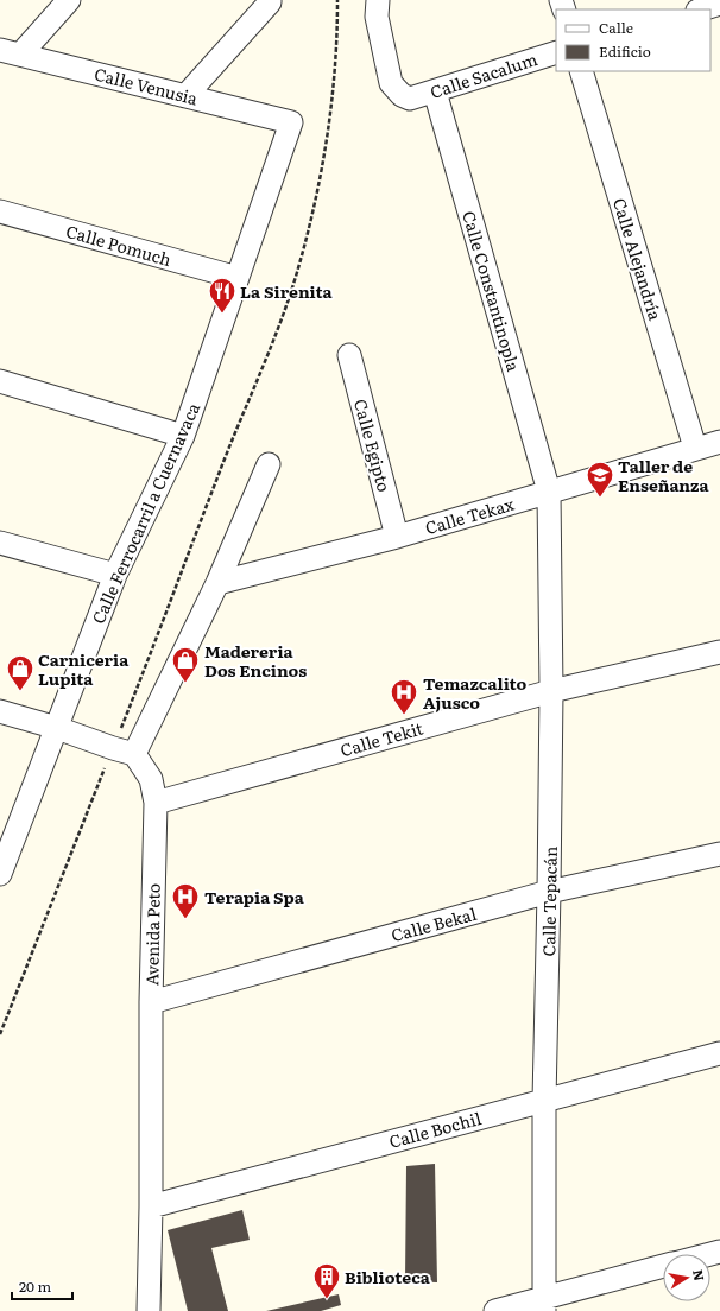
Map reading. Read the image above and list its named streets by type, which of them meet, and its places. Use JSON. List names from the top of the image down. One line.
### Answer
{"streets":{"street":["Calle Sacalum","Calle Venusia","Calle Pomuch","Calle Alejandría","Calle Constantinopla","Calle Egipto","Calle Ferrocarril a Cuernavaca","Calle Tekax","Calle Tekit","Calle Tepacán","Calle Bekal","Avenida Peto","Calle Bochil"]},"crossings":[["Calle Sacalum","Calle Constantinopla"],["Calle Venusia","Calle Ferrocarril a Cuernavaca"],["Calle Pomuch","Calle Ferrocarril a Cuernavaca"],["Calle Alejandría","Calle Tekax"],["Calle Constantinopla","Calle Tekax"],["Calle Constantinopla","Calle Tepacán"],["Calle Egipto","Calle Tekax"],["Calle Tekax","Calle Tepacán"],["Calle Tekit","Calle Tepacán"],["Calle Tekit","Avenida Peto"],["Calle Tepacán","Calle Bekal"],["Calle Tepacán","Calle Bochil"],["Calle Bekal","Avenida Peto"],["Avenida Peto","Calle Bochil"]],"places":{"restaurant":["La Sirenita"],"school or university":["Taller de Enseñanza"],"shop":["Madereria Dos Encinos","Carniceria Lupita"],"hospital":["Temazcalito Ajusco","Terapia Spa"],"building":["Biblioteca"]},"legend":["Calle","Edificio"],"scale_bar":"20 m","north":"right"}
